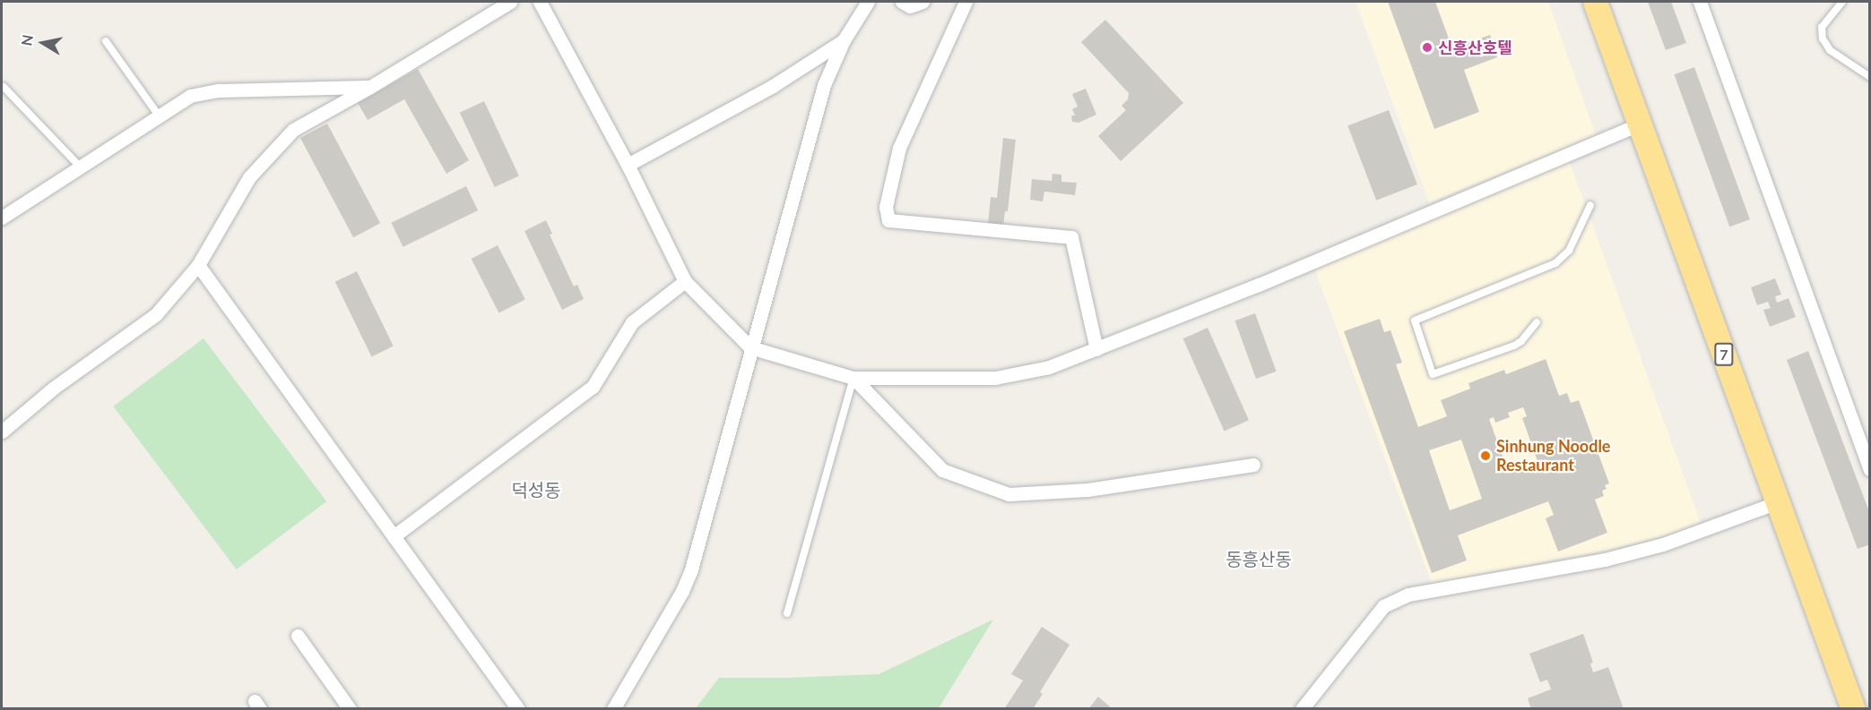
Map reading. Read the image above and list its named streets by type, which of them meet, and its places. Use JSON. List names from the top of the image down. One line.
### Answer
{"streets":{"highway":["7"]},"districts":["덕성동","동흥산동"],"places":["신흥산호텔","Sinhung Noodle Restaurant"],"north":"left"}
